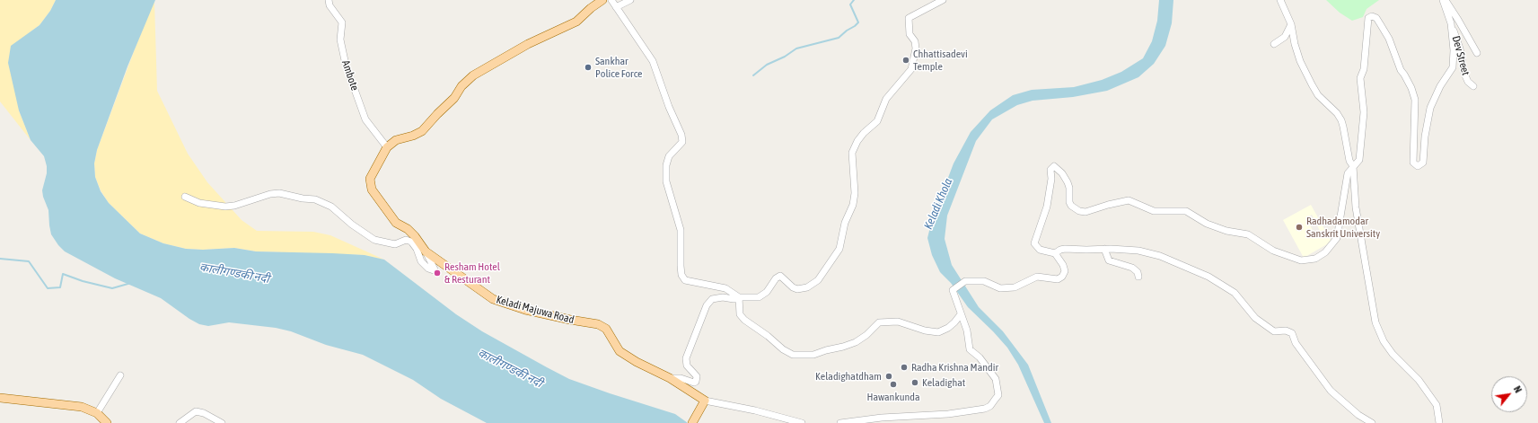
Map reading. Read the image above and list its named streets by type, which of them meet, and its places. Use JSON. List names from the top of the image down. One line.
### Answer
{"streets":{"main road":["Keladi Majuwa Road"],"street":["Dev Street","Ambote"]},"crossings":[["Ambote","Keladi Majuwa Road"]],"water":["Keladi Khola","कालीगण्डकी नदी"],"places":["Chhattisadevi Temple","Sankhar Police Force","Radhadamodar Sanskrit University","Resham Hotel & Resturant","Radha Krishna Mandir","Keladighatdham","Keladighat","Hawankunda"],"north":"top right"}
